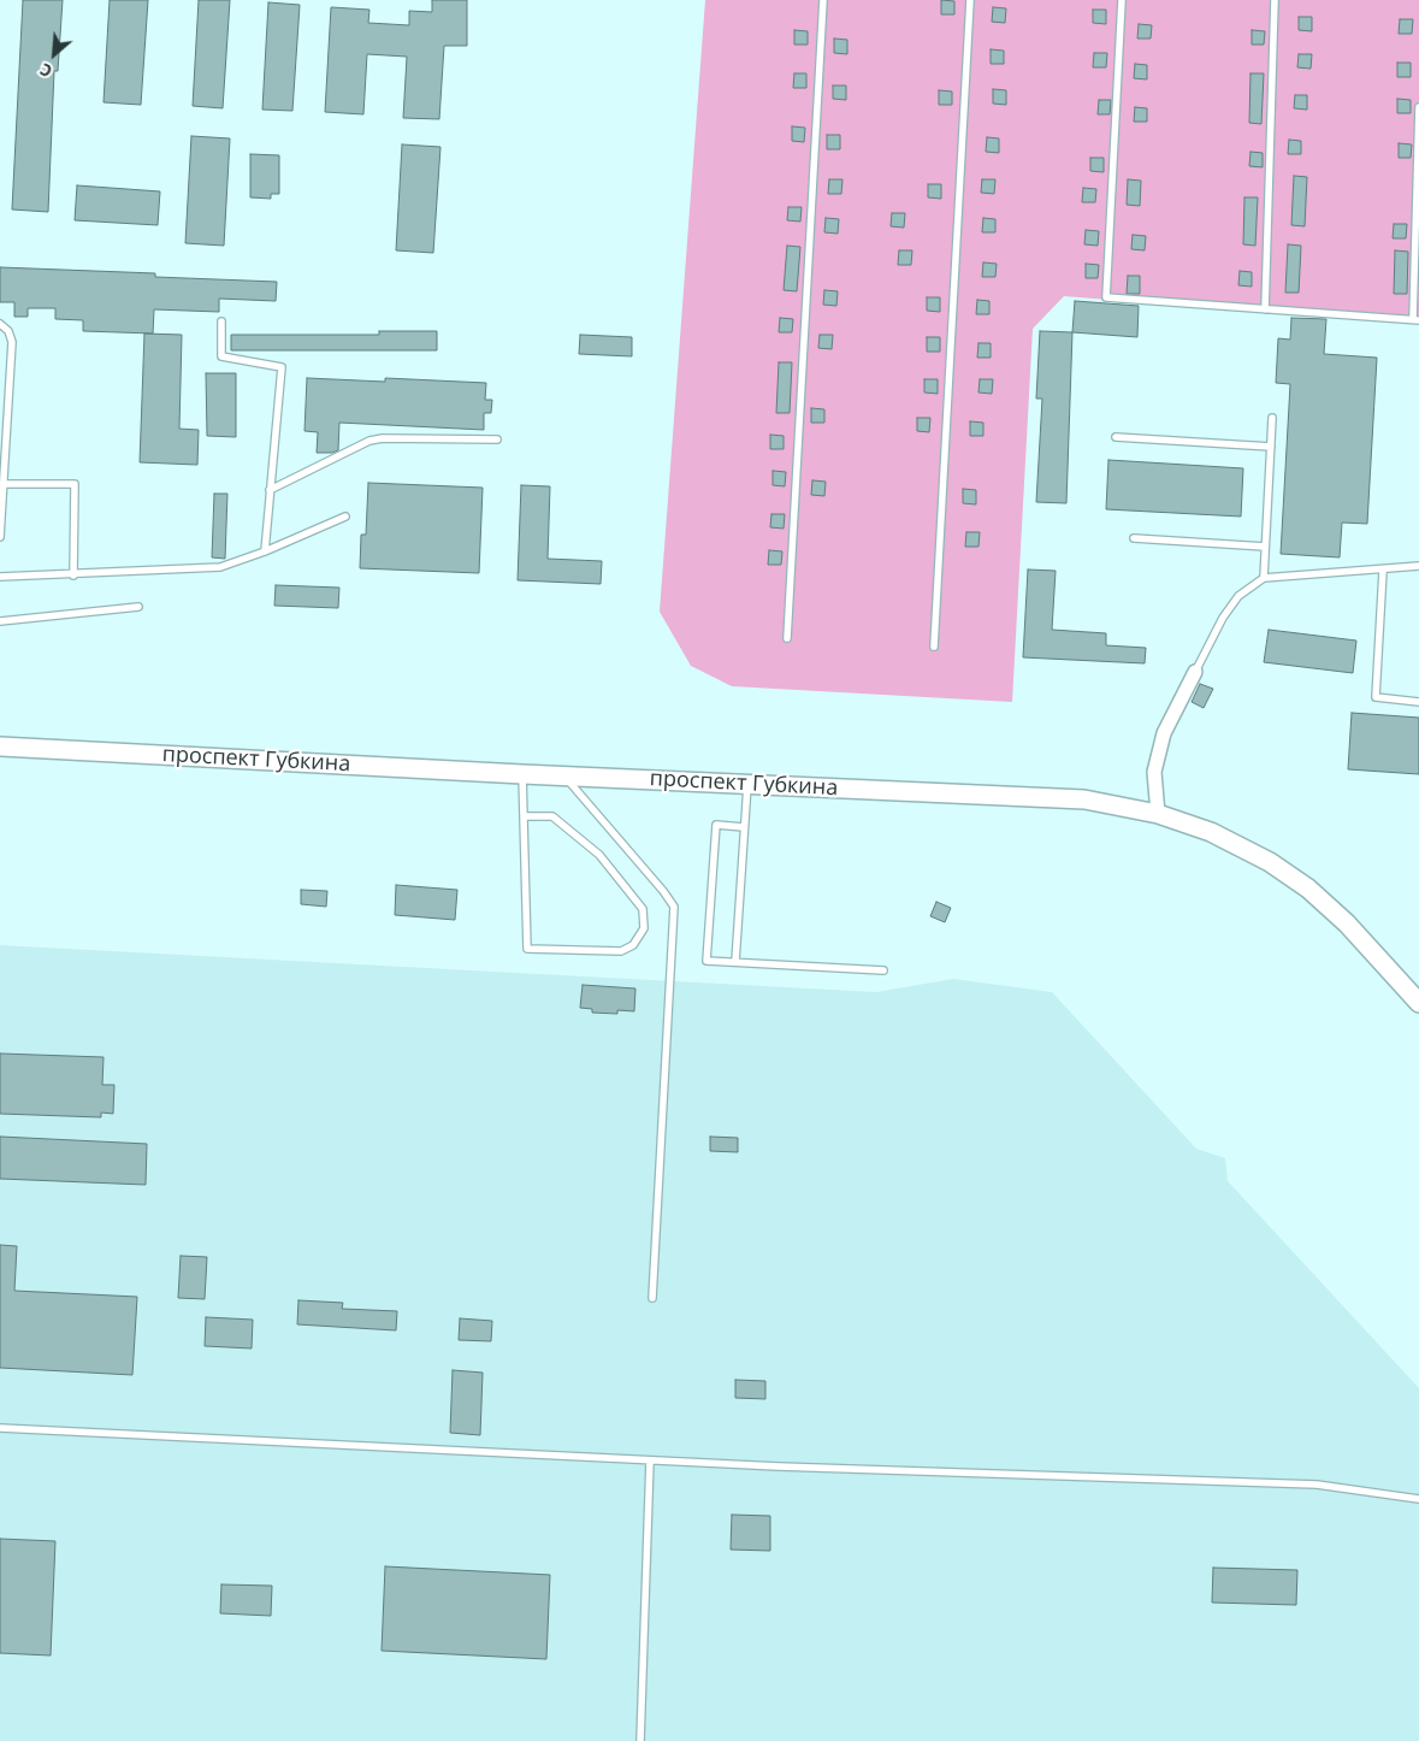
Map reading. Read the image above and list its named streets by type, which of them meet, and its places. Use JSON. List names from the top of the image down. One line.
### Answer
{"streets":{"street":["проспект Губкина"]},"north":"bottom left"}
